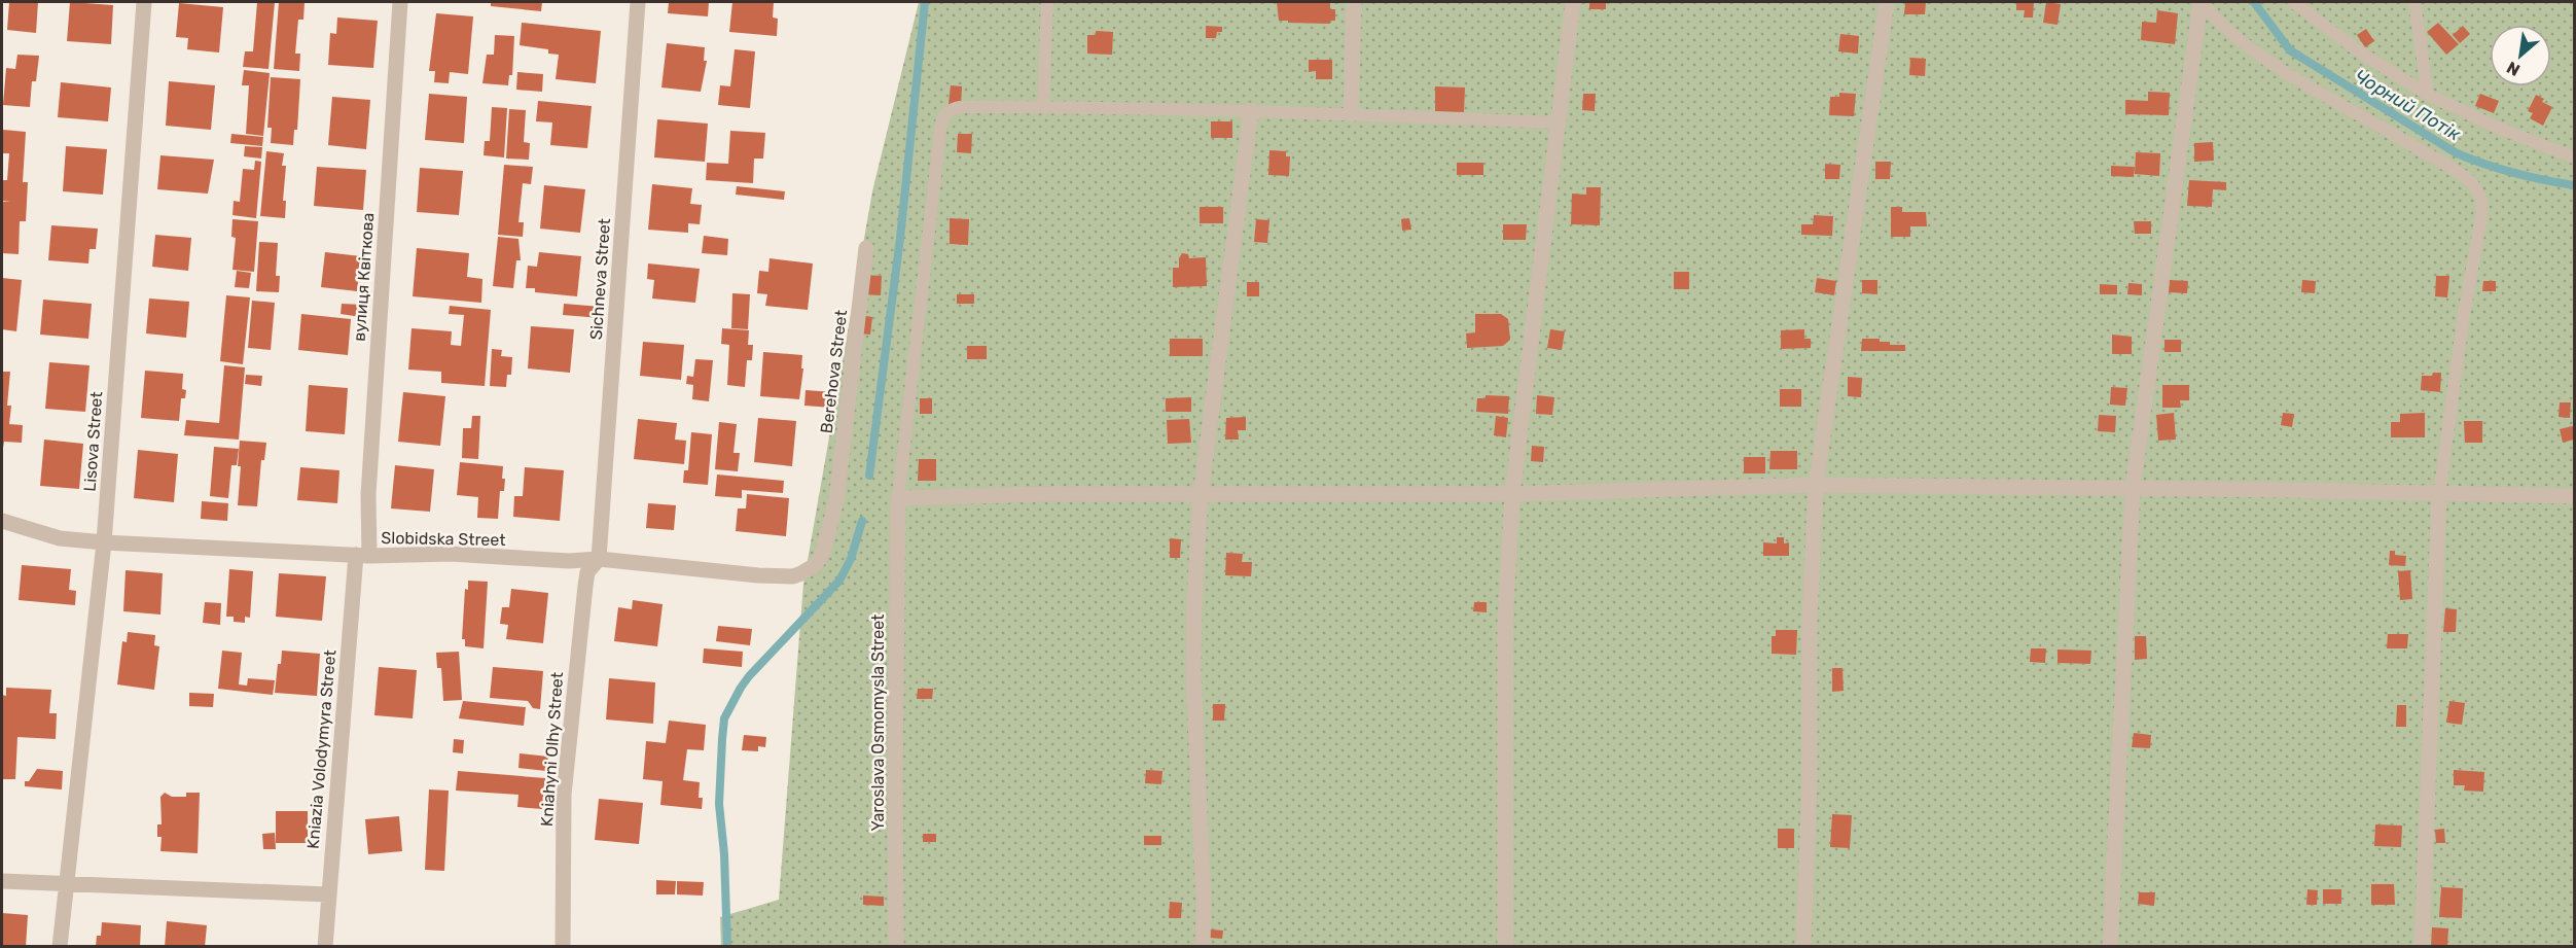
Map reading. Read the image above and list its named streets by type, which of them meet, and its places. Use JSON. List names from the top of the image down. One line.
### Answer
{"streets":{"street":["вулиця Квіткова","Sichneva Street","Berehova Street","Lisova Street","Slobidska Street","Yaroslava Osmomysla Street","Kniazia Volodymyra Street","Kniahyni Olhy Street"]},"crossings":[["вулиця Квіткова","Slobidska Street"],["вулиця Квіткова","Kniazia Volodymyra Street"],["Sichneva Street","Slobidska Street"],["Sichneva Street","Kniahyni Olhy Street"],["Berehova Street","Slobidska Street"],["Lisova Street","Slobidska Street"],["Slobidska Street","Kniazia Volodymyra Street"],["Slobidska Street","Kniahyni Olhy Street"]],"water":["Чорний Потік"],"north":"bottom left"}
